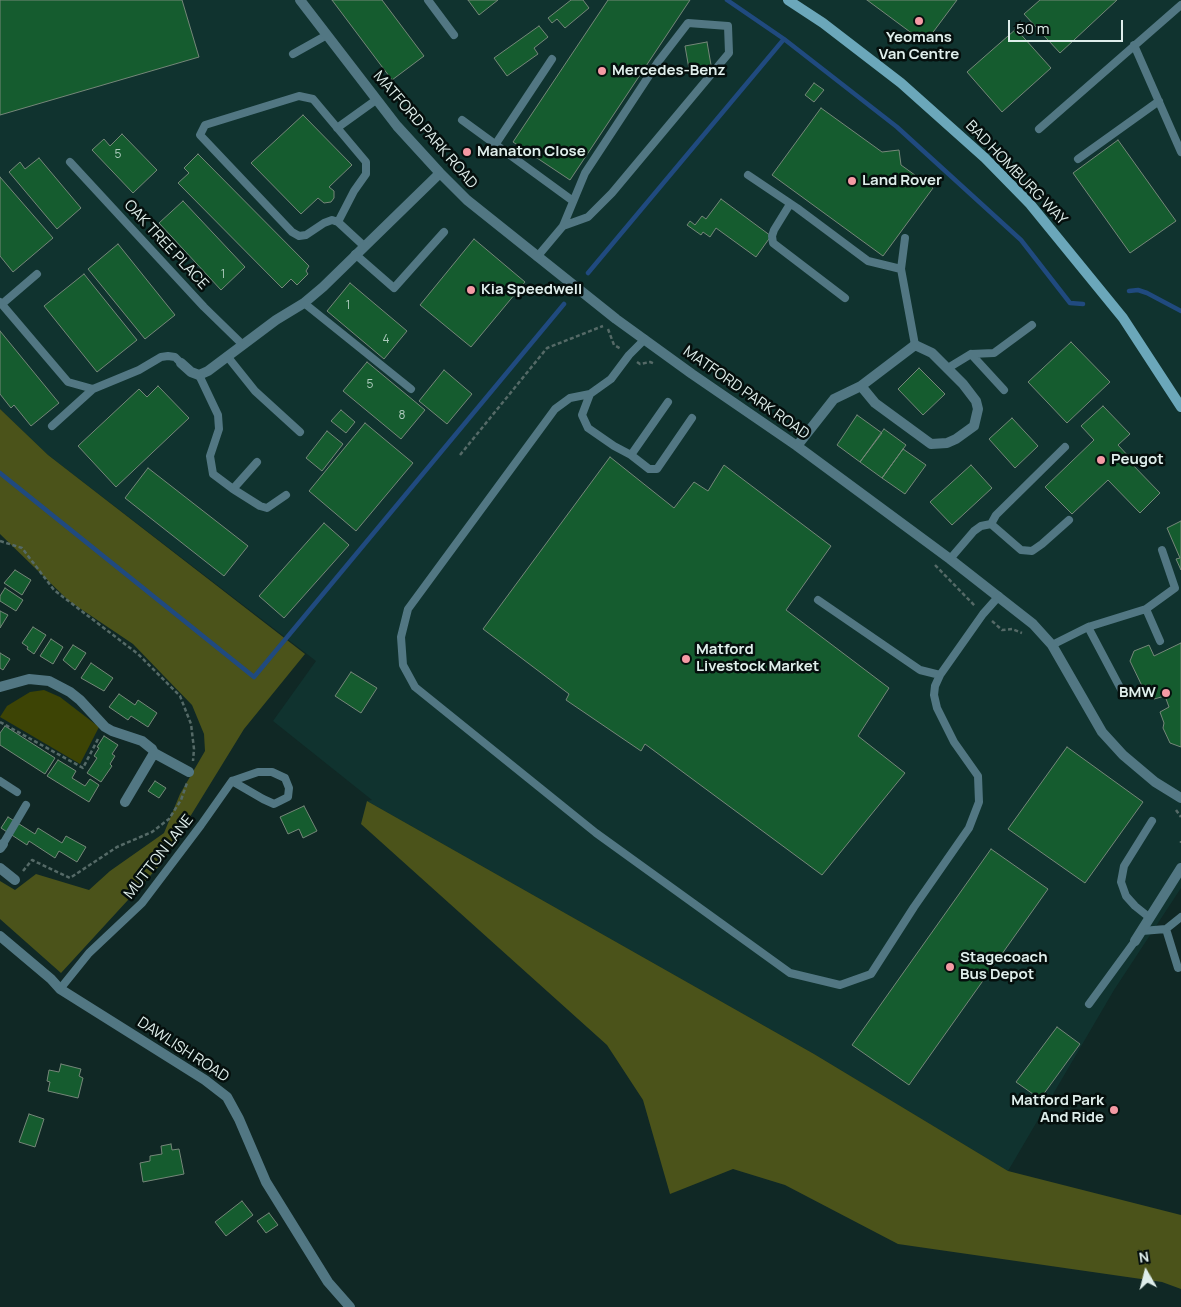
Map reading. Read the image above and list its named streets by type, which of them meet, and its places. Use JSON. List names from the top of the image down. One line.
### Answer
{"streets":{"main road":["BAD HOMBURG WAY"],"street":["MATFORD PARK ROAD","DAWLISH ROAD"],"lane":["OAK TREE PLACE","MUTTON LANE"]},"crossings":[["MUTTON LANE","DAWLISH ROAD"]],"places":["Yeomans Van Centre","Mercedes-Benz","Manaton Close","Land Rover","Kia Speedwell","Peugot","Matford Livestock Market","BMW","Stagecoach Bus Depot","Matford Park And Ride"],"house_numbers":["5","1","1","4","5","8"],"scale_bar":"50 m","north":"top"}
